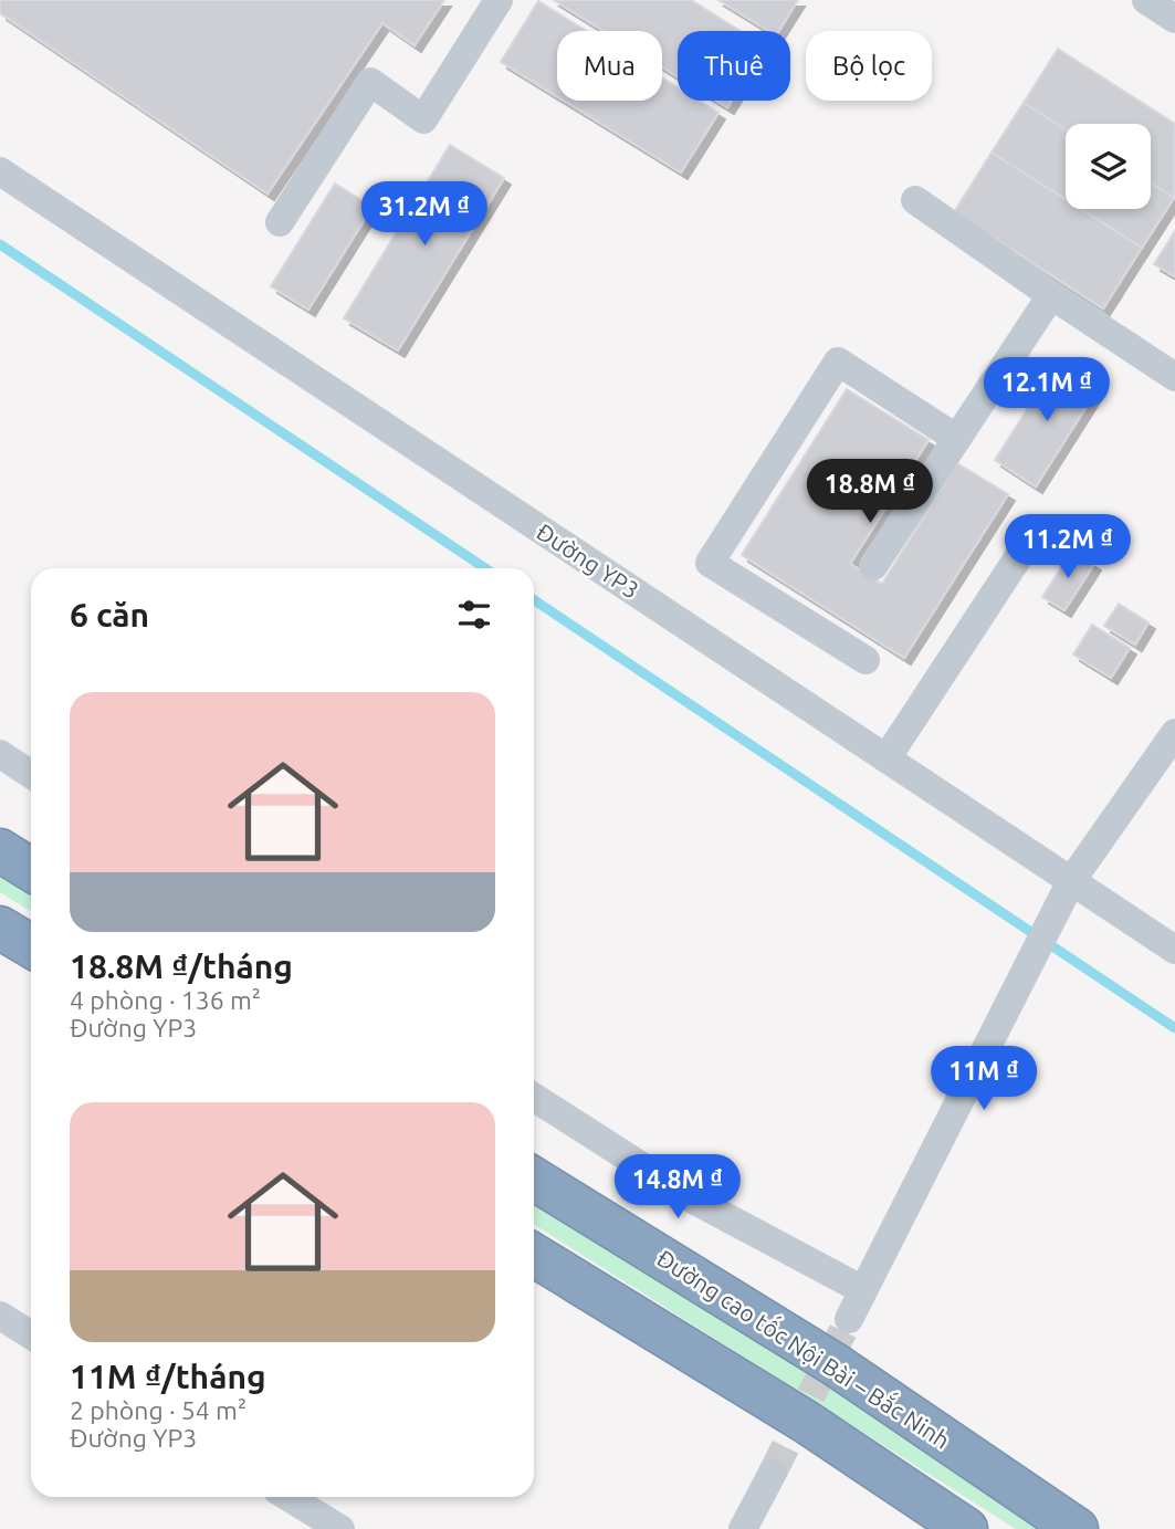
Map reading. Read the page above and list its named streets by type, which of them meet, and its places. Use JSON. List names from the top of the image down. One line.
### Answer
{"streets":{"highway":["Đường cao tốc Nội Bài – Bắc Ninh"],"street":["Đường YP3"]},"page":{"chip":["Mua","Thuê","Bộ lọc"],"price":["31.2M ₫","12.1M ₫","18.8M ₫","11.2M ₫","11M ₫","14.8M ₫"],"heading":"6 căn","list":[{"name":"18.8M ₫/tháng","note":"4 phòng · 136 m² · Đường YP3"},{"name":"11M ₫/tháng","note":"2 phòng · 54 m² · Đường YP3"}]}}
